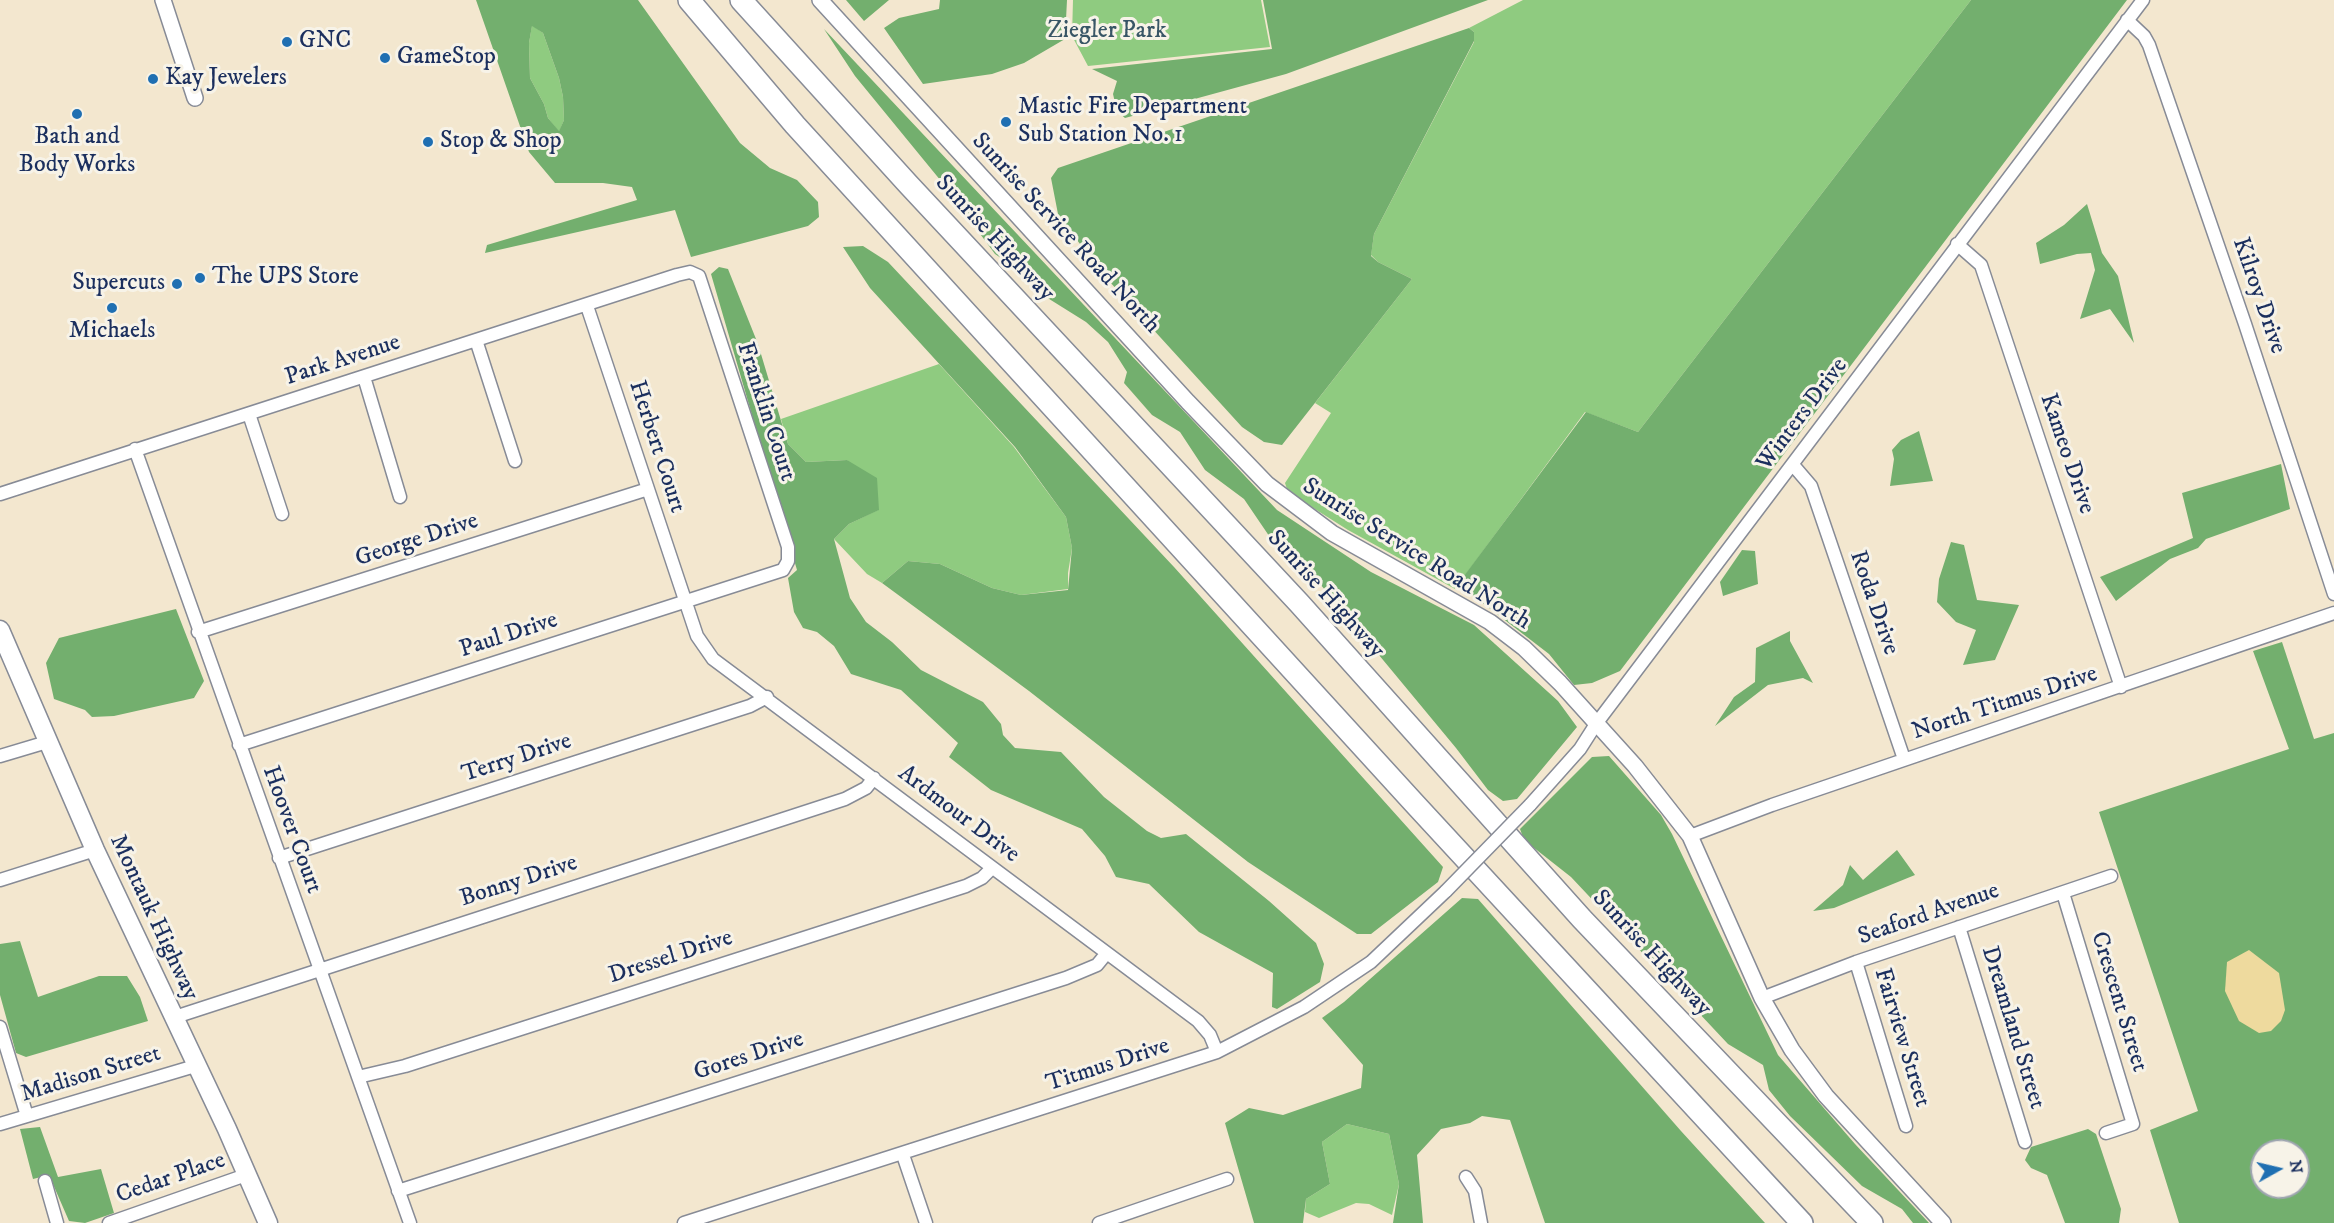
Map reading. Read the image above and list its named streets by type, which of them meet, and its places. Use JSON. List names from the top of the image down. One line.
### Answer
{"streets":{"highway":["Sunrise Highway"],"main road":["Montauk Highway"],"street":["Sunrise Service Road North","Kilroy Drive","Park Avenue","Franklin Court","Winters Drive","Herbert Court","Kameo Drive","George Drive","Roda Drive","Paul Drive","North Titmus Drive","Terry Drive","Ardmour Drive","Hoover Court","Bonny Drive","Seaford Avenue","Dressel Drive","Crescent Street","Dreamland Street","Fairview Street","Gores Drive","Titmus Drive","Madison Street","Cedar Place"]},"crossings":[["Sunrise Service Road North","Winters Drive"],["Sunrise Service Road North","North Titmus Drive"],["Sunrise Service Road North","Seaford Avenue"],["Kilroy Drive","Winters Drive"],["Park Avenue","Franklin Court"],["Park Avenue","Herbert Court"],["Park Avenue","Hoover Court"],["Franklin Court","Paul Drive"],["Winters Drive","Kameo Drive"],["Winters Drive","Roda Drive"],["Winters Drive","Titmus Drive"],["Herbert Court","George Drive"],["Herbert Court","Paul Drive"],["Herbert Court","Ardmour Drive"],["Kameo Drive","North Titmus Drive"],["George Drive","Hoover Court"],["Roda Drive","North Titmus Drive"],["Paul Drive","Ardmour Drive"],["Paul Drive","Hoover Court"],["Terry Drive","Ardmour Drive"],["Terry Drive","Hoover Court"],["Ardmour Drive","Bonny Drive"],["Ardmour Drive","Dressel Drive"],["Ardmour Drive","Gores Drive"],["Ardmour Drive","Titmus Drive"],["Hoover Court","Bonny Drive"],["Hoover Court","Dressel Drive"],["Hoover Court","Gores Drive"],["Bonny Drive","Montauk Highway"],["Seaford Avenue","Crescent Street"],["Seaford Avenue","Dreamland Street"],["Seaford Avenue","Fairview Street"],["Montauk Highway","Madison Street"],["Montauk Highway","Cedar Place"]],"parks":["Ziegler Park"],"places":["GNC","GameStop","Kay Jewelers","Bath and Body Works","Mastic Fire Department Sub Station No. 1","Stop & Shop","The UPS Store","Supercuts","Michaels"],"north":"right"}
